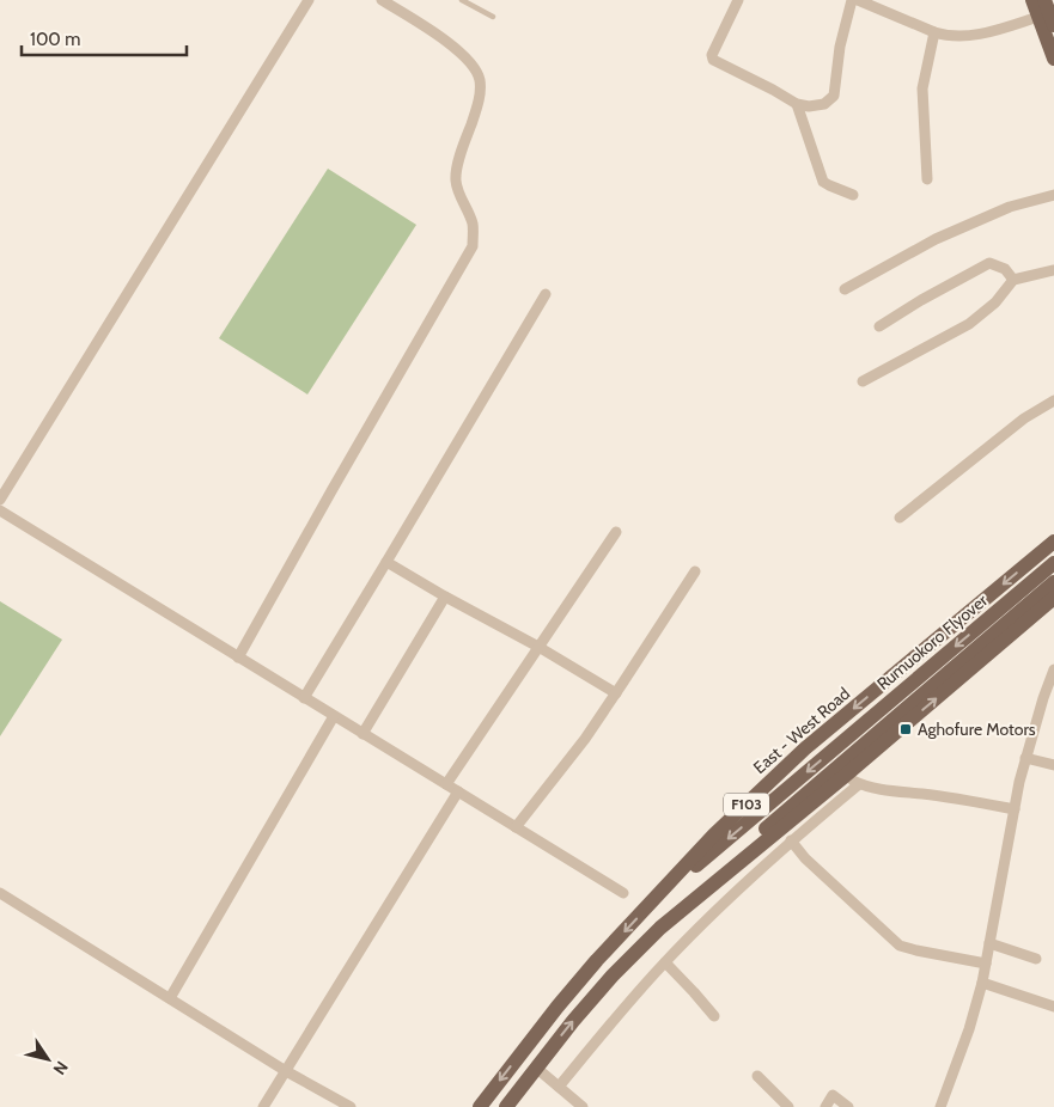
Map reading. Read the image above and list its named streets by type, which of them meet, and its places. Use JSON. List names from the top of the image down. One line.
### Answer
{"streets":{"main road":["Rumuokoro Flyover","East - West Road","F103"]},"places":{"transit":["Aghofure Motors"]},"scale_bar":"100 m","north":"bottom right"}
